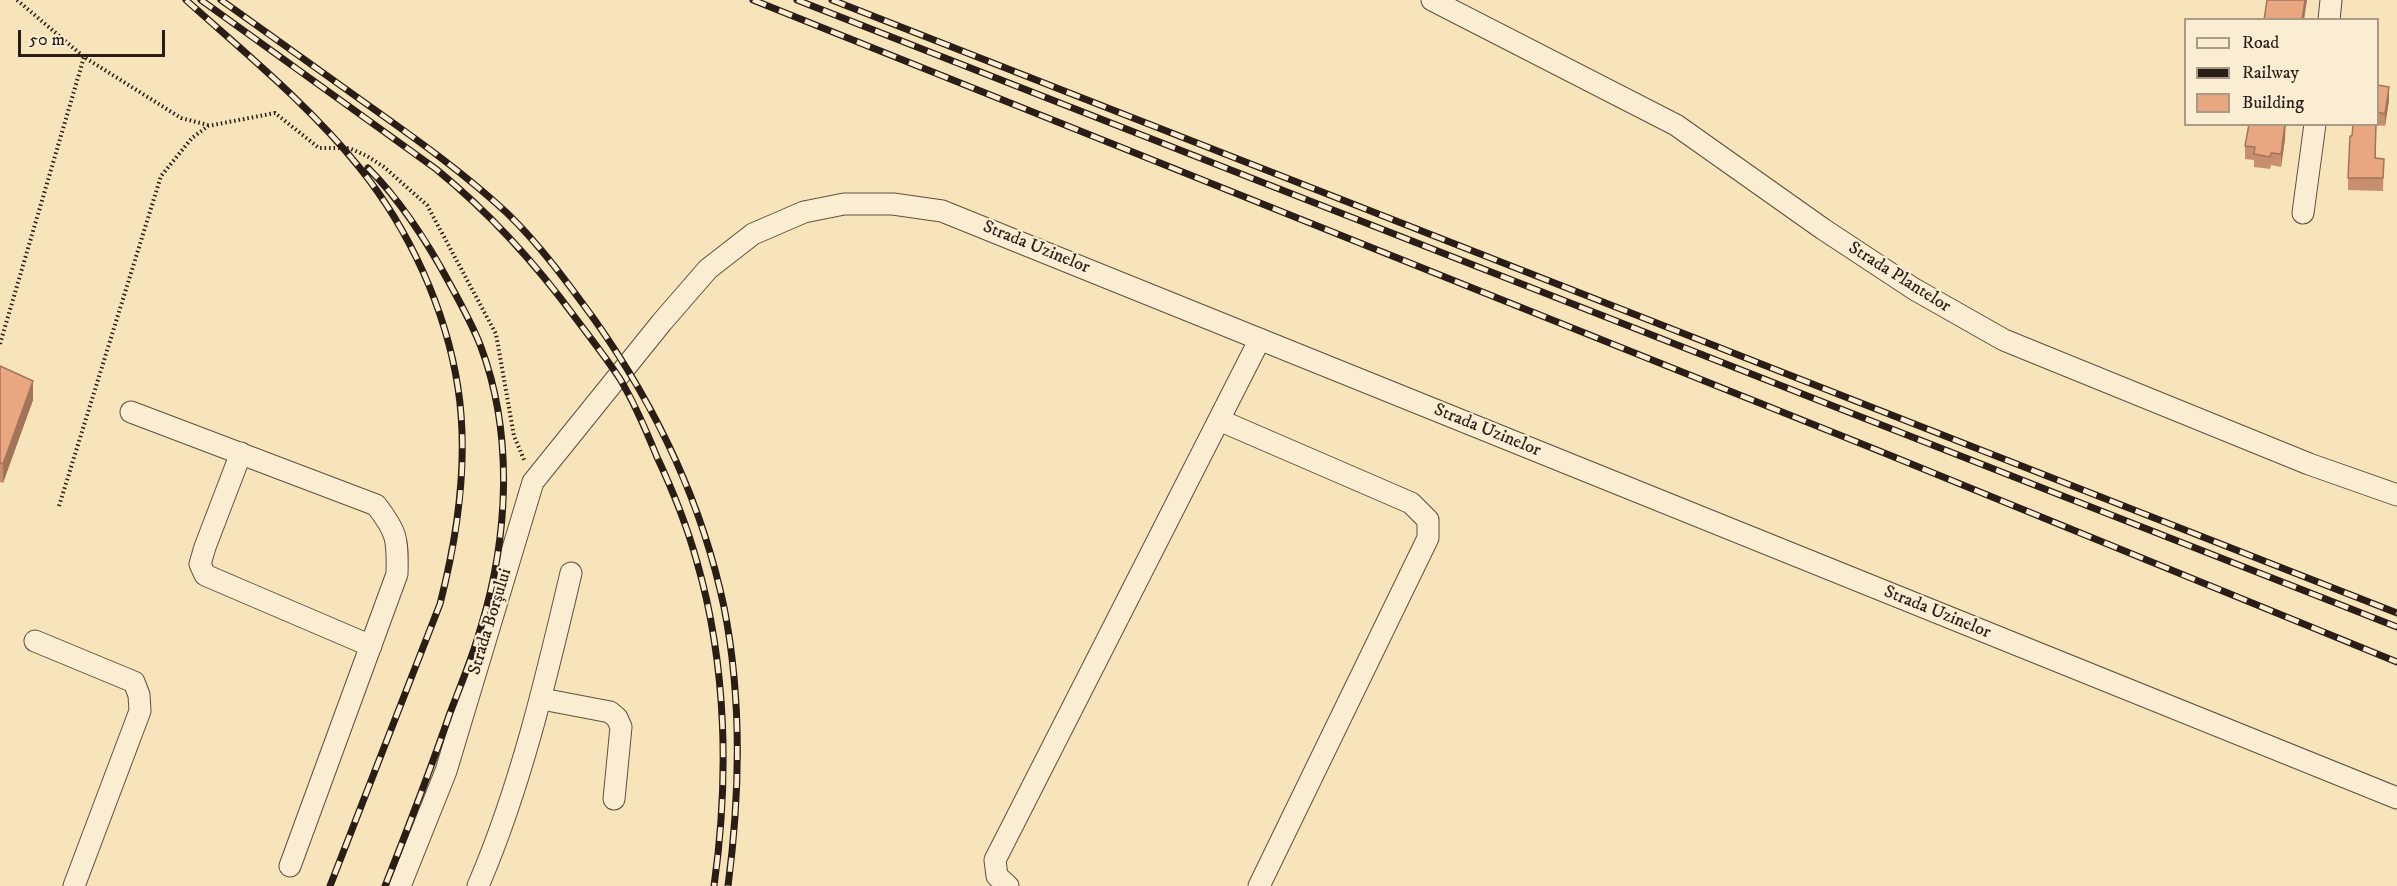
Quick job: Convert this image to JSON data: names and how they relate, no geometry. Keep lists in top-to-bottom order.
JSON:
{
  "streets": {
    "street": ["Strada Uzinelor", "Strada Plantelor", "Strada Borșului"]
  },
  "crossings": [
    ["Strada Uzinelor", "Strada Borșului"]
  ],
  "legend": ["Road", "Railway", "Building"],
  "scale_bar": "50 m"
}
